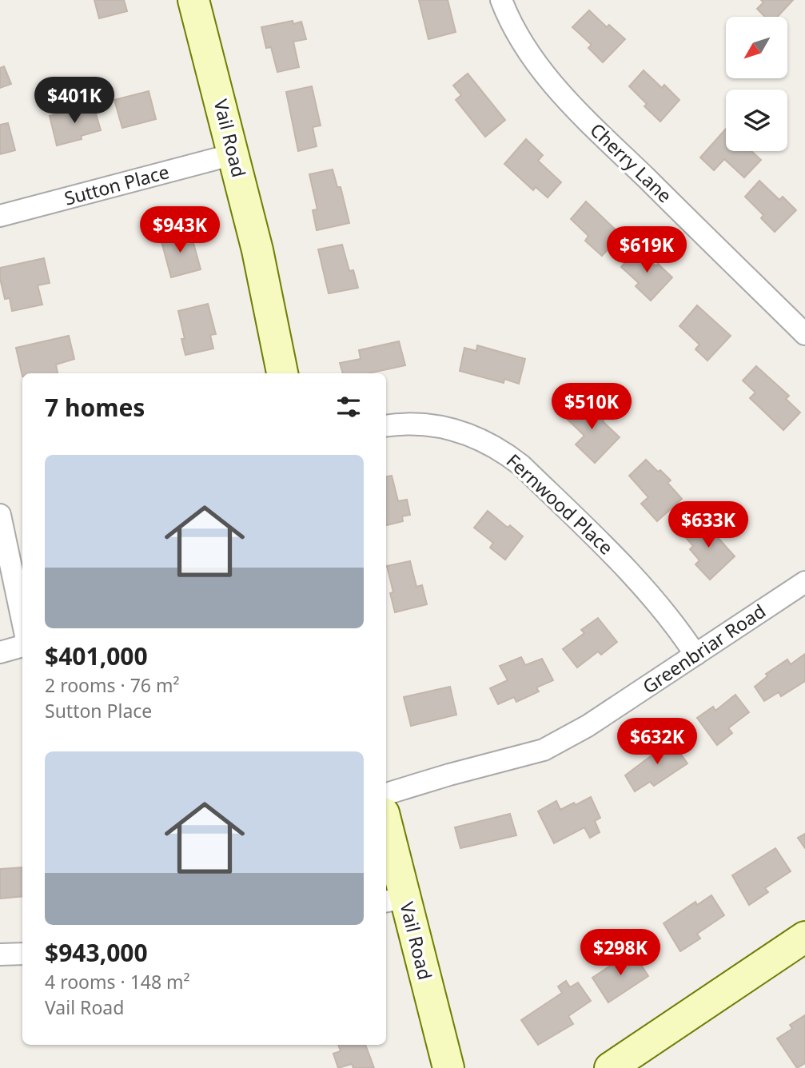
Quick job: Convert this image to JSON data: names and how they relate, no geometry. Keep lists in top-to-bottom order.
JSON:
{
  "streets": {
    "street": [
      "Vail Road",
      "Cherry Lane",
      "Sutton Place",
      "Fernwood Place",
      "Greenbriar Road"
    ]
  },
  "crossings": [
    ["Vail Road", "Sutton Place"],
    ["Fernwood Place", "Greenbriar Road"]
  ],
  "north": "bottom left",
  "page": {
    "price": [
      "$401K",
      "$943K",
      "$619K",
      "$510K",
      "$633K",
      "$632K",
      "$298K"
    ],
    "heading": "7 homes",
    "list": [
      {
        "name": "$401,000",
        "note": "2 rooms · 76 m² · Sutton Place"
      },
      {
        "name": "$943,000",
        "note": "4 rooms · 148 m² · Vail Road"
      }
    ]
  }
}
